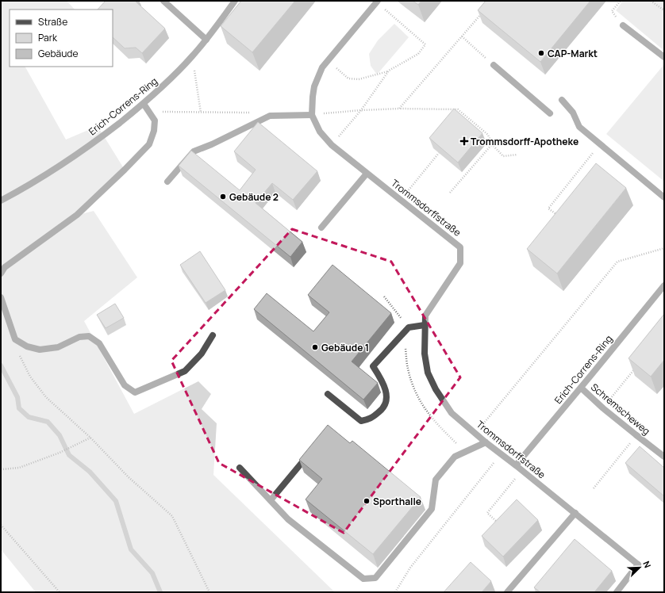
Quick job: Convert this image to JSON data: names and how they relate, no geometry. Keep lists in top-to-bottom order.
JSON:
{
  "streets": {
    "street": ["Erich-Correns-Ring", "Trommsdorffstraße", "Schremscheweg"]
  },
  "crossings": [
    ["Erich-Correns-Ring", "Trommsdorffstraße"],
    ["Erich-Correns-Ring", "Schremscheweg"]
  ],
  "places": {
    "other": [
      "CAP-Markt",
      "Gebäude 2",
      "Gebäude 1",
      "Sporthalle"
    ],
    "health": ["Trommsdorff-Apotheke"]
  },
  "legend": ["Straße", "Park", "Gebäude"],
  "north": "top right"
}
